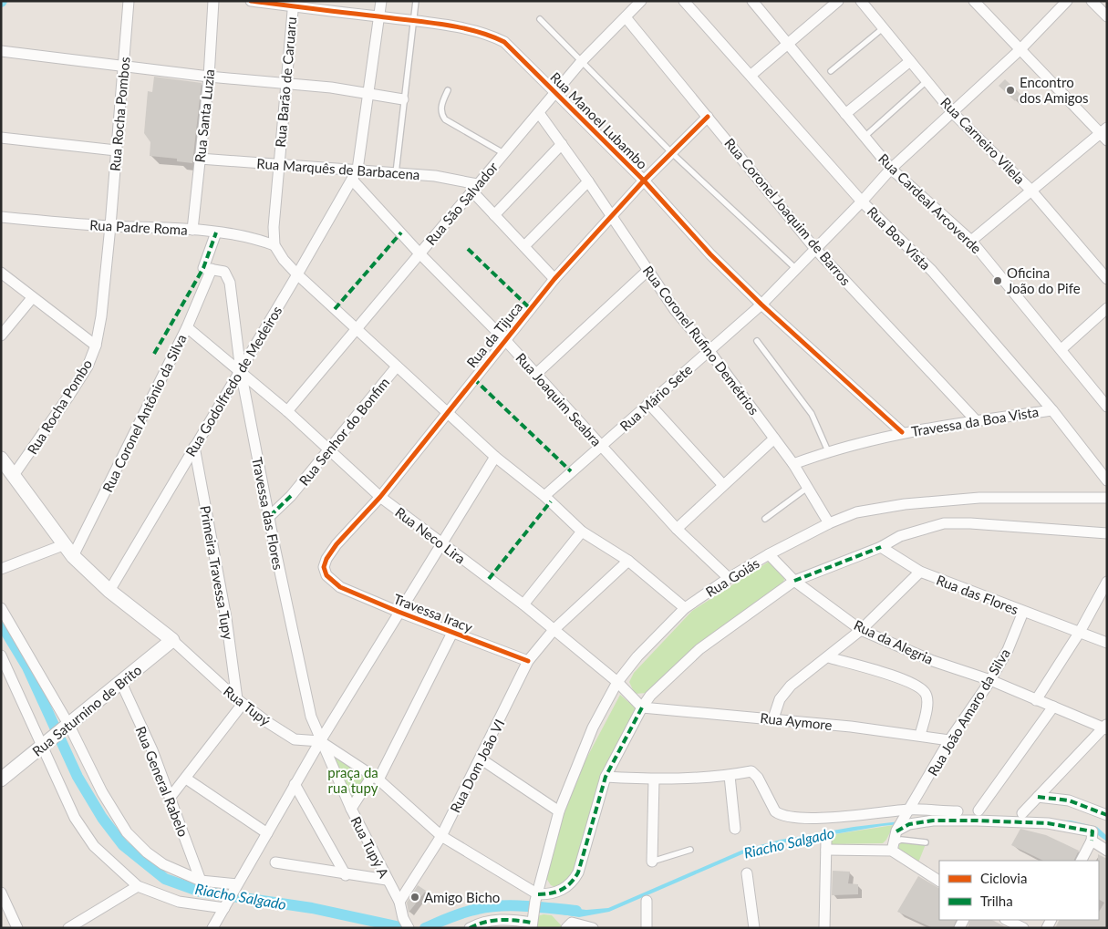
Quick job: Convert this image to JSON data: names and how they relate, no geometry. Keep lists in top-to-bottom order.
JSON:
{
  "streets": {
    "street": [
      "Rua Barão de Caruaru",
      "Rua Rocha Pombos",
      "Rua Santa Luzia",
      "Rua Manoel Lubambo",
      "Rua Carneiro Vilela",
      "Rua Marquês de Barbacena",
      "Rua São Salvador",
      "Rua Cardeal Arcoverde",
      "Rua Coronel Joaquim de Barros",
      "Rua Padre Roma",
      "Rua Boa Vista",
      "Rua da Tijuca",
      "Rua Coronel Rufino Demétrios",
      "Rua Godolfredo de Medeiros",
      "Rua Mário Sete",
      "Rua Joaquim Seabra",
      "Rua Rocha Pombo",
      "Rua Coronel Antônio da Silva",
      "Travessa da Boa Vista",
      "Rua Senhor do Bonfim",
      "Travessa das Flores",
      "Rua Neco Lira",
      "Primeira Travessa Tupy",
      "Rua Goiás",
      "Rua das Flores",
      "Travessa Iracy",
      "Rua da Alegria",
      "Rua Tupý",
      "Rua Saturnino de Brito",
      "Rua João Amaro da Silva",
      "Rua Aymore",
      "Rua Dom João VI",
      "Rua General Rabelo",
      "Rua Tupý A"
    ]
  },
  "crossings": [
    ["Rua Barão de Caruaru", "Rua Manoel Lubambo"],
    ["Rua Barão de Caruaru", "Rua Marquês de Barbacena"],
    ["Rua Barão de Caruaru", "Rua Padre Roma"],
    ["Rua Rocha Pombos", "Rua Padre Roma"],
    ["Rua Rocha Pombos", "Rua Rocha Pombo"],
    ["Rua Santa Luzia", "Rua Marquês de Barbacena"],
    ["Rua Santa Luzia", "Rua Padre Roma"],
    ["Rua Manoel Lubambo", "Rua São Salvador"],
    ["Rua Manoel Lubambo", "Rua da Tijuca"],
    ["Rua Manoel Lubambo", "Rua Godolfredo de Medeiros"],
    ["Rua Manoel Lubambo", "Rua Mário Sete"],
    ["Rua Manoel Lubambo", "Travessa da Boa Vista"],
    ["Rua Carneiro Vilela", "Rua Mário Sete"],
    ["Rua Marquês de Barbacena", "Rua São Salvador"],
    ["Rua Marquês de Barbacena", "Rua Godolfredo de Medeiros"],
    ["Rua São Salvador", "Rua Coronel Joaquim de Barros"],
    ["Rua São Salvador", "Rua Coronel Rufino Demétrios"],
    ["Rua São Salvador", "Rua Joaquim Seabra"],
    ["Rua São Salvador", "Rua Neco Lira"],
    ["Rua Cardeal Arcoverde", "Rua Mário Sete"],
    ["Rua Coronel Joaquim de Barros", "Rua da Tijuca"],
    ["Rua Coronel Joaquim de Barros", "Rua Mário Sete"],
    ["Rua Coronel Joaquim de Barros", "Travessa da Boa Vista"],
    ["Rua Padre Roma", "Rua Rocha Pombo"],
    ["Rua Padre Roma", "Rua Coronel Antônio da Silva"],
    ["Rua Boa Vista", "Rua Mário Sete"],
    ["Rua Boa Vista", "Travessa da Boa Vista"],
    ["Rua da Tijuca", "Rua Coronel Rufino Demétrios"],
    ["Rua da Tijuca", "Rua Joaquim Seabra"],
    ["Rua da Tijuca", "Rua Neco Lira"],
    ["Rua da Tijuca", "Travessa Iracy"],
    ["Rua Coronel Rufino Demétrios", "Rua Mário Sete"],
    ["Rua Coronel Rufino Demétrios", "Travessa da Boa Vista"],
    ["Rua Coronel Rufino Demétrios", "Rua Goiás"],
    ["Rua Godolfredo de Medeiros", "Rua Joaquim Seabra"],
    ["Rua Godolfredo de Medeiros", "Travessa das Flores"],
    ["Rua Godolfredo de Medeiros", "Rua Neco Lira"],
    ["Rua Godolfredo de Medeiros", "Primeira Travessa Tupy"],
    ["Rua Godolfredo de Medeiros", "Rua Tupý"],
    ["Rua Mário Sete", "Rua Joaquim Seabra"],
    ["Rua Joaquim Seabra", "Rua Goiás"],
    ["Rua Rocha Pombo", "Rua Tupý"],
    ["Rua Coronel Antônio da Silva", "Travessa das Flores"],
    ["Rua Coronel Antônio da Silva", "Rua Neco Lira"],
    ["Rua Coronel Antônio da Silva", "Rua Tupý"],
    ["Rua Senhor do Bonfim", "Travessa das Flores"],
    ["Rua Senhor do Bonfim", "Rua Neco Lira"],
    ["Travessa das Flores", "Rua Neco Lira"],
    ["Travessa das Flores", "Rua Tupý"],
    ["Travessa das Flores", "Rua Tupý A"],
    ["Rua Neco Lira", "Rua Goiás"],
    ["Rua Neco Lira", "Rua Aymore"],
    ["Rua Neco Lira", "Rua Dom João VI"],
    ["Primeira Travessa Tupy", "Rua Tupý"],
    ["Rua Goiás", "Rua da Alegria"],
    ["Rua Goiás", "Rua Tupý"],
    ["Rua das Flores", "Rua João Amaro da Silva"],
    ["Travessa Iracy", "Rua Dom João VI"],
    ["Rua da Alegria", "Rua João Amaro da Silva"],
    ["Rua Tupý", "Rua Saturnino de Brito"],
    ["Rua Tupý", "Rua Dom João VI"],
    ["Rua Tupý", "Rua Tupý A"],
    ["Rua Saturnino de Brito", "Rua General Rabelo"],
    ["Rua João Amaro da Silva", "Rua Aymore"],
    ["Rua Dom João VI", "Rua Tupý A"]
  ],
  "water": ["Riacho Salgado"],
  "parks": ["praça da rua tupy"],
  "places": ["Encontro dos Amigos", "Oficina João do Pife", "Amigo Bicho"],
  "legend": ["Ciclovia", "Trilha"]
}
